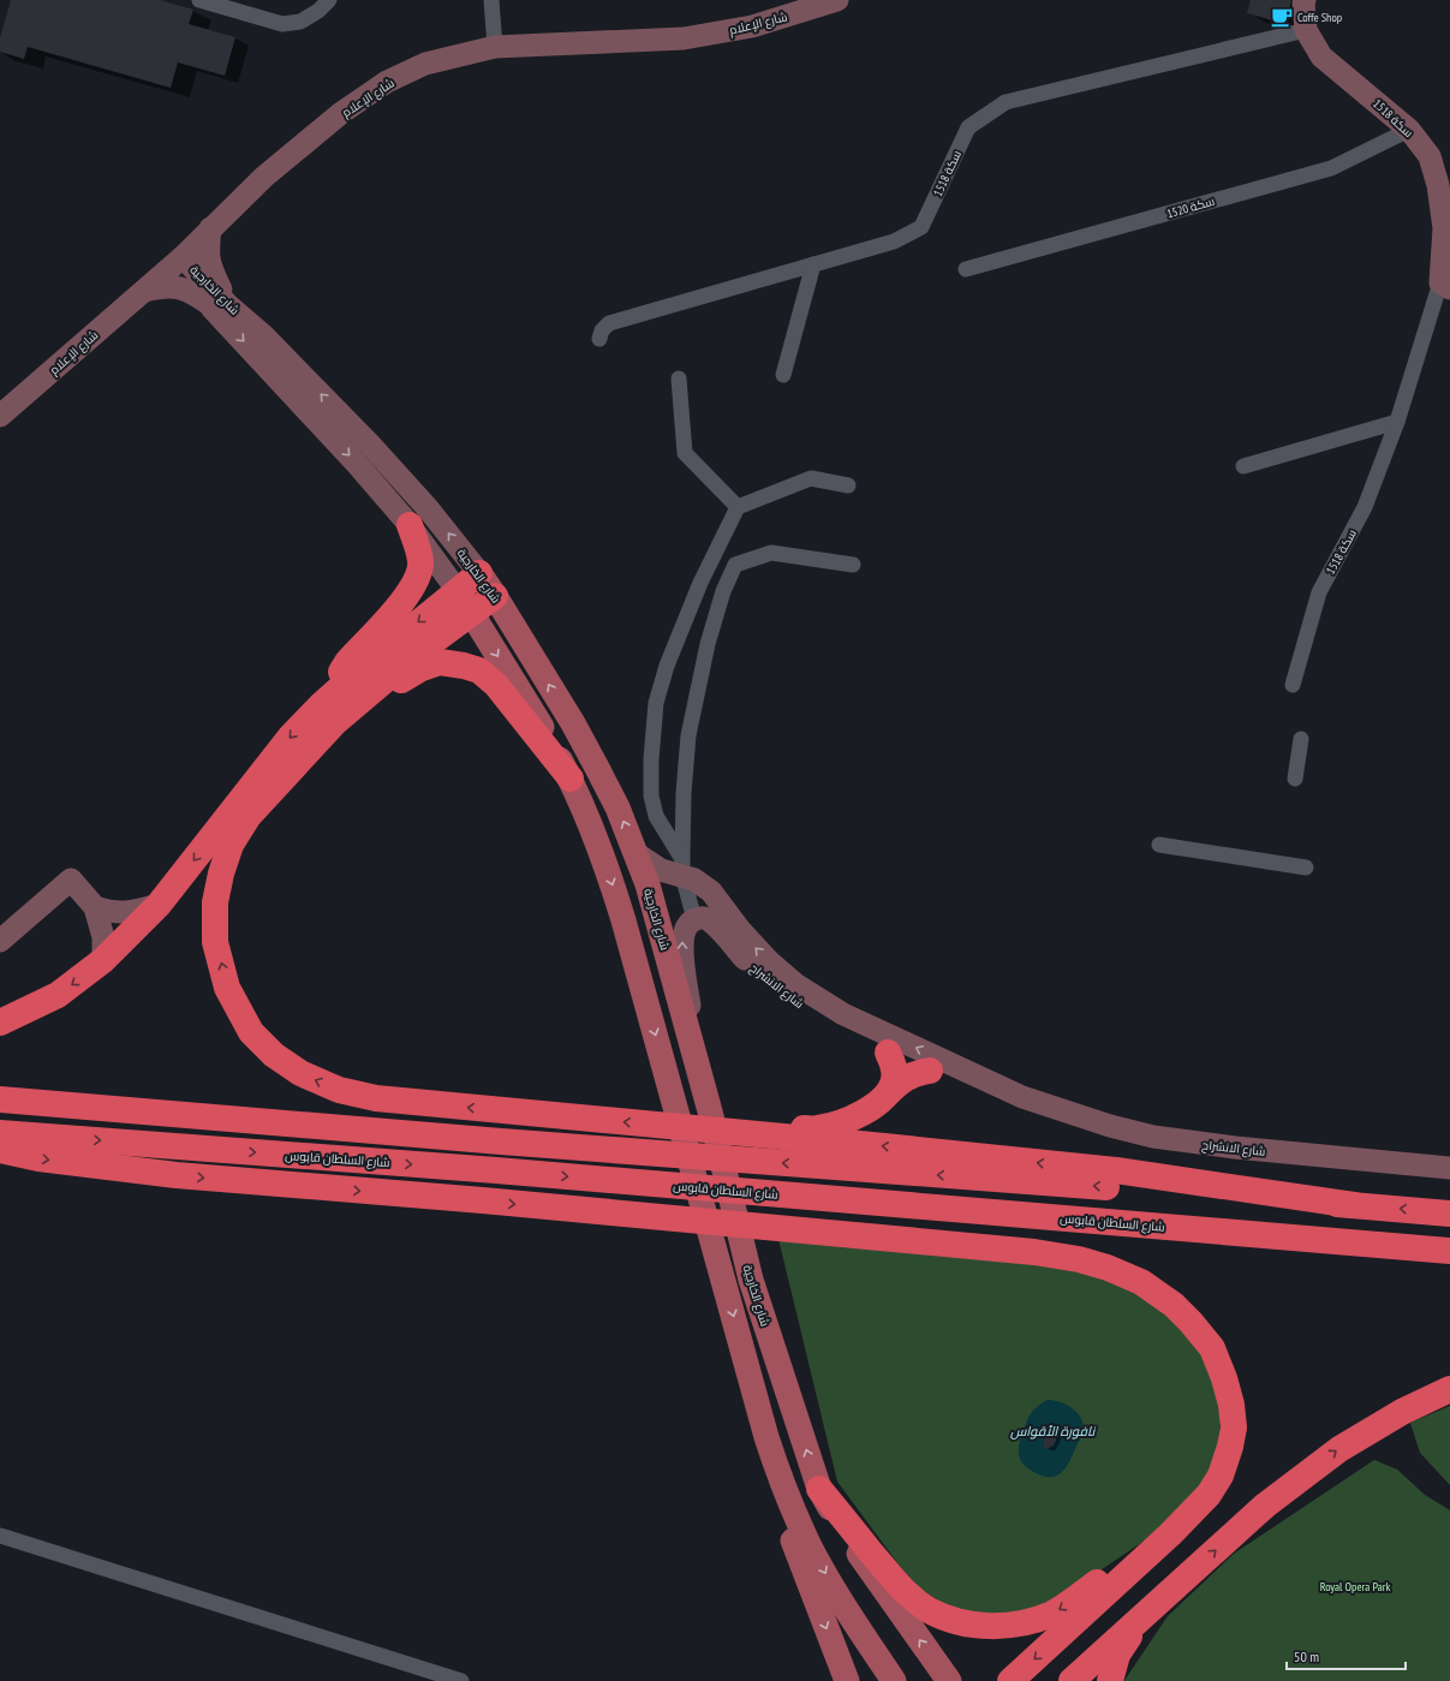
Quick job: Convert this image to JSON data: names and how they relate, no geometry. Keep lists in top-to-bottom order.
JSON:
{
  "streets": {
    "highway": ["شارع السلطان قابوس"],
    "main road": ["شارع الخارجية"],
    "street": [
      "شارع الإعلام",
      "سكة 1518",
      "سكة 1520",
      "شارع الانشراح"
    ]
  },
  "crossings": [
    ["شارع الإعلام", "شارع الخارجية"],
    ["سكة 1518", "سكة 1520"],
    ["شارع الخارجية", "شارع الانشراح"]
  ],
  "water": ["نافورة الأقواس"],
  "parks": ["Royal Opera Park"],
  "places": {
    "cafe": ["Coffe Shop"]
  },
  "scale_bar": "50 m"
}
